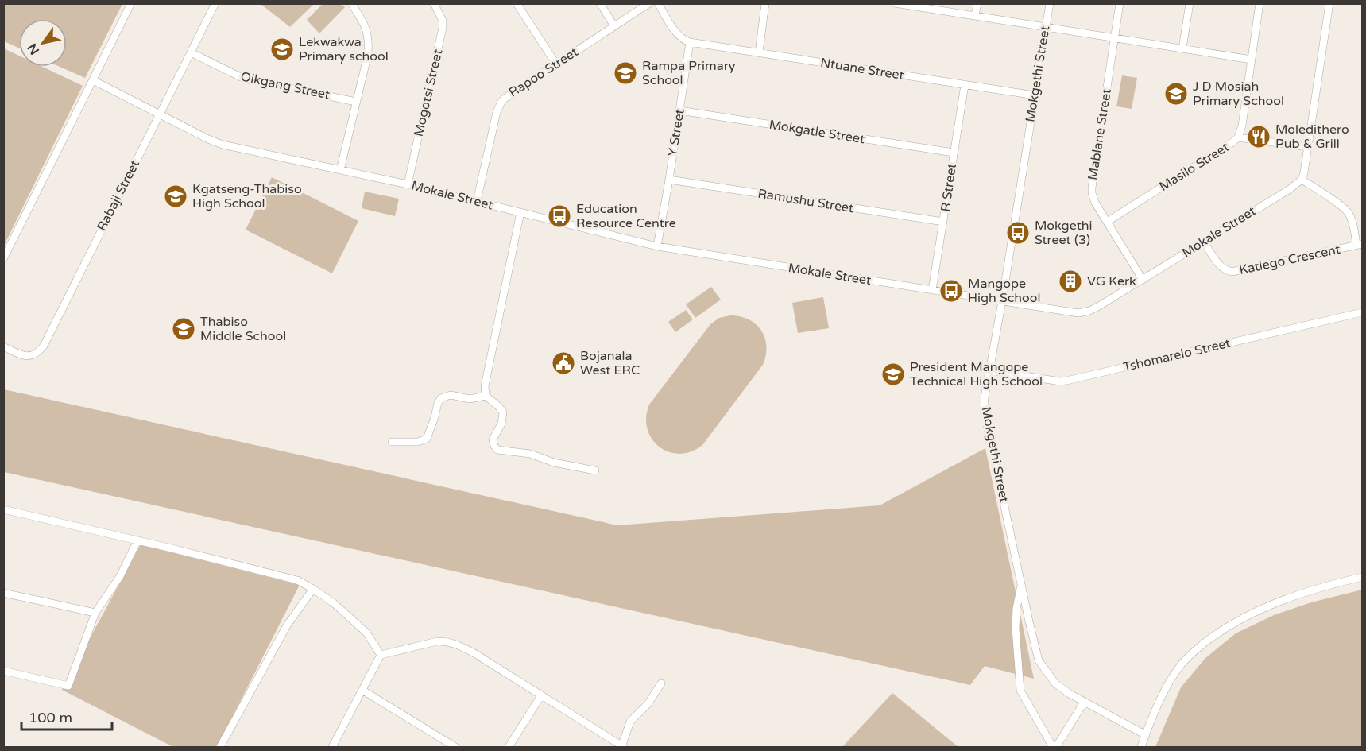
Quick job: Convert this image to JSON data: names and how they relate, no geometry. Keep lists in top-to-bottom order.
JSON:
{
  "streets": {
    "street": [
      "Ntuane Street",
      "Rapoo Street",
      "Mokgethi Street",
      "Oikgang Street",
      "Mogotsi Street",
      "Mokgatle Street",
      "Y Street",
      "Mablane Street",
      "Masilo Street",
      "R Street",
      "Rabaji Street",
      "Mokale Street",
      "Ramushu Street",
      "Katlego Crescent",
      "Tshomarelo Street"
    ]
  },
  "crossings": [
    ["Ntuane Street", "Mokgethi Street"],
    ["Ntuane Street", "Y Street"],
    ["Ntuane Street", "R Street"],
    ["Rapoo Street", "Mokale Street"],
    ["Mokgethi Street", "Mokale Street"],
    ["Mokgethi Street", "Tshomarelo Street"],
    ["Oikgang Street", "Rabaji Street"],
    ["Mogotsi Street", "Mokale Street"],
    ["Mokgatle Street", "Y Street"],
    ["Mokgatle Street", "R Street"],
    ["Y Street", "Mokale Street"],
    ["Y Street", "Ramushu Street"],
    ["Mablane Street", "Masilo Street"],
    ["Mablane Street", "Mokale Street"],
    ["R Street", "Mokale Street"],
    ["R Street", "Ramushu Street"],
    ["Rabaji Street", "Mokale Street"],
    ["Mokale Street", "Katlego Crescent"]
  ],
  "places": {
    "school or university": [
      "Lekwakwa Primary school",
      "Rampa Primary School",
      "J D Mosiah Primary School",
      "Kgatseng-Thabiso High School",
      "Thabiso Middle School",
      "President Mangope Technical High School"
    ],
    "restaurant": ["Moledithero Pub & Grill"],
    "bus stop": ["Education Resource Centre", "Mokgethi Street (3)", "Mangope High School"],
    "building": ["VG Kerk"],
    "public building": ["Bojanala West ERC"]
  },
  "scale_bar": "100 m",
  "north": "bottom left"
}
